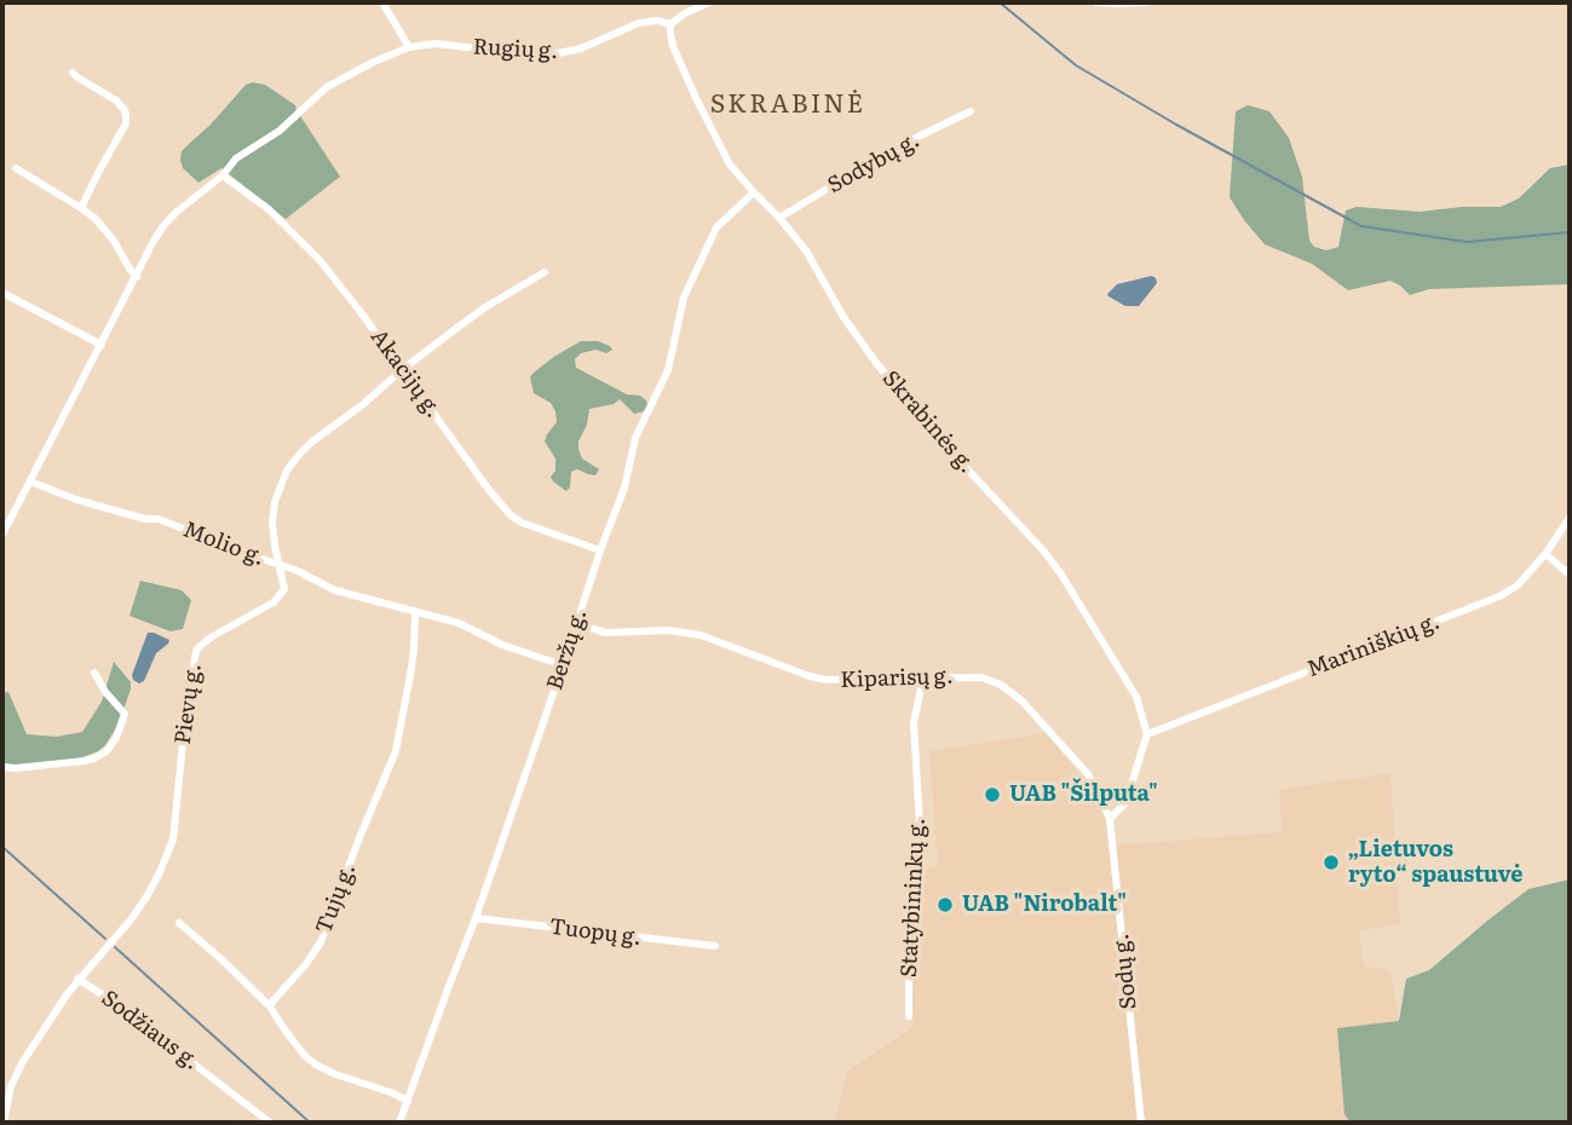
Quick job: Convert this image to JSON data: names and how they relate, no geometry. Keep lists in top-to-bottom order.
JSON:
{
  "streets": {
    "street": [
      "Rugių g.",
      "Sodybų g.",
      "Akacijų g.",
      "Skrabinės g.",
      "Molio g.",
      "Mariniškių g.",
      "Beržų g.",
      "Kiparisų g.",
      "Pievų g.",
      "Statybininkų g.",
      "Tujų g.",
      "Tuopų g.",
      "Sodų g.",
      "Sodžiaus g."
    ]
  },
  "crossings": [
    ["Rugių g.", "Skrabinės g."],
    ["Sodybų g.", "Skrabinės g."],
    ["Akacijų g.", "Beržų g."],
    ["Akacijų g.", "Pievų g."],
    ["Skrabinės g.", "Mariniškių g."],
    ["Skrabinės g.", "Beržų g."],
    ["Molio g.", "Beržų g."],
    ["Molio g.", "Pievų g."],
    ["Molio g.", "Tujų g."],
    ["Beržų g.", "Kiparisų g."],
    ["Beržų g.", "Tuopų g."],
    ["Kiparisų g.", "Statybininkų g."],
    ["Kiparisų g.", "Sodų g."],
    ["Pievų g.", "Sodžiaus g."]
  ],
  "districts": ["SKRABINĖ"],
  "places": ["UAB \"Šilputa\"", "„Lietuvos ryto“ spaustuvė", "UAB \"Nirobalt\""]
}
